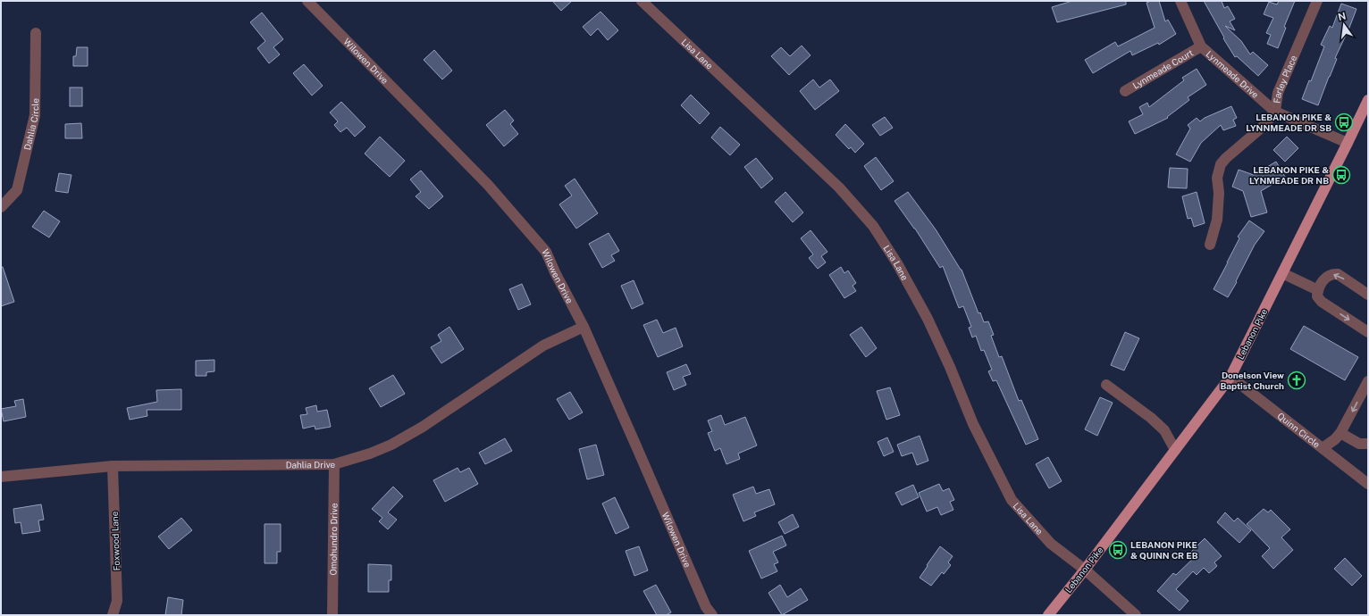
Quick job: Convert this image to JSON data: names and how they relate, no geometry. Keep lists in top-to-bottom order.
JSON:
{
  "streets": {
    "main road": ["Lebanon Pike"],
    "street": [
      "Lisa Lane",
      "Wilowen Drive",
      "Lynmeade Court",
      "Lynmeade Drive",
      "Farley Place",
      "Dahlia Circle",
      "Quinn Circle",
      "Dahlia Drive",
      "Omohundro Drive",
      "Foxwood Lane"
    ]
  },
  "crossings": [
    ["Lisa Lane", "Lebanon Pike"],
    ["Wilowen Drive", "Dahlia Drive"],
    ["Lynmeade Court", "Lynmeade Drive"],
    ["Lynmeade Drive", "Farley Place"],
    ["Lynmeade Drive", "Lebanon Pike"],
    ["Lebanon Pike", "Quinn Circle"],
    ["Dahlia Drive", "Omohundro Drive"],
    ["Dahlia Drive", "Foxwood Lane"]
  ],
  "places": {
    "bus stop": ["LEBANON PIKE & LYNNMEADE DR SB", "LEBANON PIKE & LYNMEADE DR NB", "LEBANON PIKE & QUINN CR EB"],
    "church": ["Donelson View Baptist Church"]
  },
  "north": "top"
}
